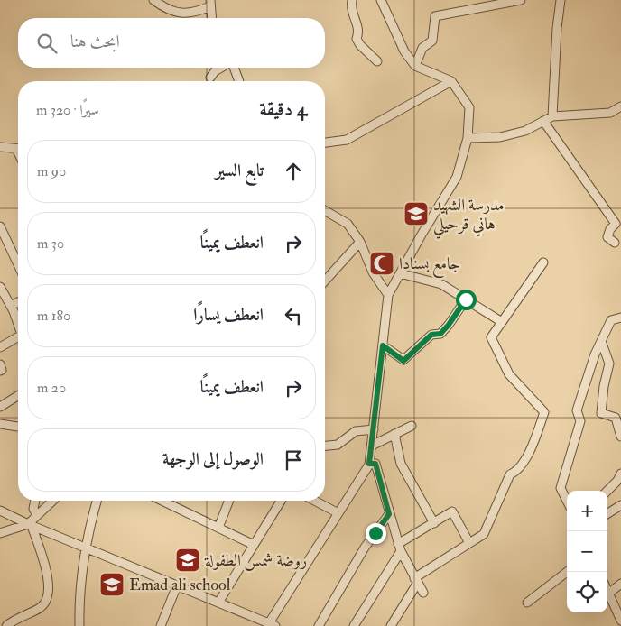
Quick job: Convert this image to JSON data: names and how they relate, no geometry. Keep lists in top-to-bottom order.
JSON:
{
  "places": {
    "school or university": ["مدرسة الشهيد هاني قرحيلي", "روضة شمس الطفولة", "Emad ali school"],
    "mosque": ["جامع بسنادا"]
  },
  "page": {
    "search": "ابحث هنا",
    "heading": ["4 دقيقة", "سيرًا · 320 m"],
    "list": [
      ["تابع السير", "90 m"],
      ["انعطف يمينًا", "30 m"],
      ["انعطف يسارًا", "180 m"],
      ["انعطف يمينًا", "20 m"],
      "الوصول إلى الوجهة"
    ],
    "map_buttons": ["+", "−"]
  }
}
